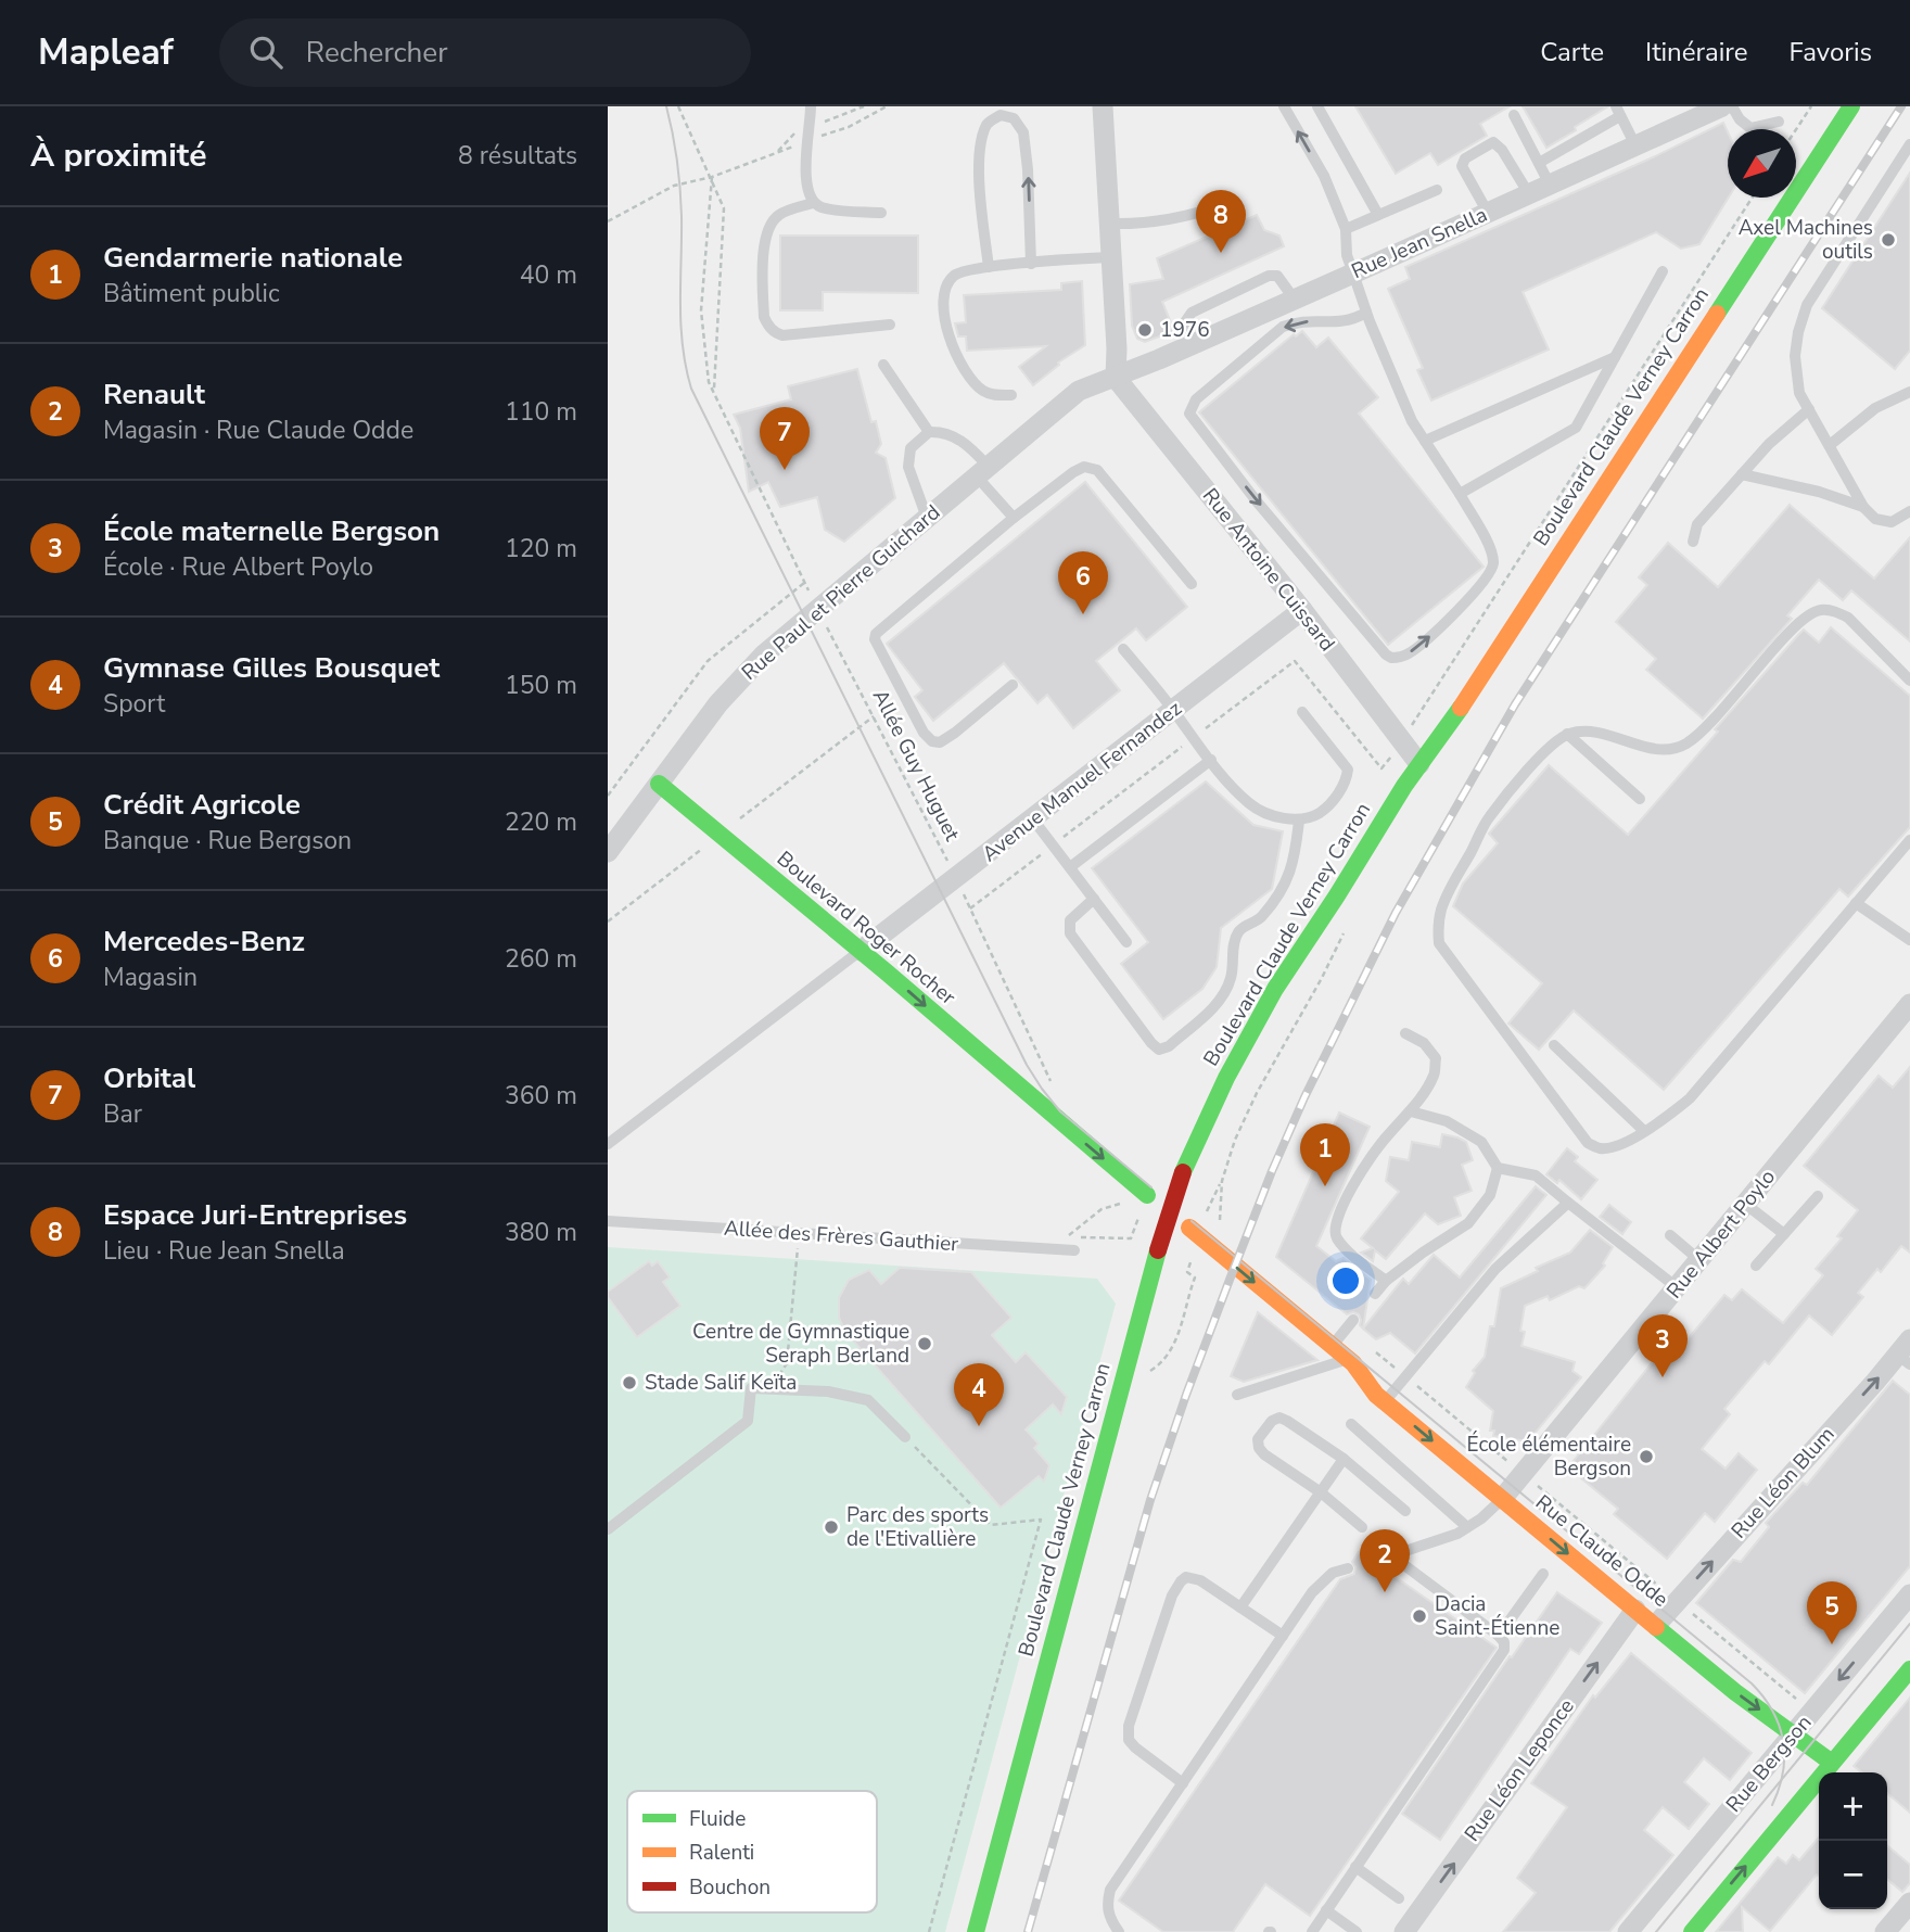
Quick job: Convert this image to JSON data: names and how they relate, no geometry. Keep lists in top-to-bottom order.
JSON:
{
  "streets": {
    "main road": ["Boulevard Claude Verney Carron", "Boulevard Roger Rocher", "Rue Claude Odde"],
    "street": [
      "Rue Jean Snella",
      "Rue Antoine Cuissard",
      "Rue Paul et Pierre Guichard",
      "Avenue Manuel Fernandez",
      "Rue Albert Poylo",
      "Rue Léon Blum",
      "Rue Bergson",
      "Rue Léon Leponce"
    ],
    "lane": ["Allée des Frères Gauthier"],
    "path": ["Allée Guy Huguet"]
  },
  "crossings": [
    ["Rue Jean Snella", "Rue Antoine Cuissard"],
    ["Rue Jean Snella", "Rue Paul et Pierre Guichard"],
    ["Boulevard Claude Verney Carron", "Rue Antoine Cuissard"],
    ["Rue Antoine Cuissard", "Rue Paul et Pierre Guichard"],
    ["Rue Antoine Cuissard", "Avenue Manuel Fernandez"],
    ["Rue Paul et Pierre Guichard", "Allée Guy Huguet"],
    ["Rue Paul et Pierre Guichard", "Boulevard Roger Rocher"],
    ["Allée Guy Huguet", "Avenue Manuel Fernandez"],
    ["Avenue Manuel Fernandez", "Boulevard Roger Rocher"],
    ["Rue Albert Poylo", "Rue Claude Odde"],
    ["Rue Léon Blum", "Rue Claude Odde"],
    ["Rue Claude Odde", "Rue Bergson"],
    ["Rue Claude Odde", "Rue Léon Leponce"]
  ],
  "one_way": [
    "Boulevard Roger Rocher",
    "Rue Léon Blum",
    "Rue Claude Odde",
    "Rue Bergson",
    "Rue Léon Leponce"
  ],
  "places": [
    "Axel Machines outils",
    "1976",
    "Centre de Gymnastique Seraph Berland",
    "Stade Salif Keïta",
    "École élémentaire Bergson",
    "Parc des sports de l'Etivallière",
    "Dacia Saint-Étienne"
  ],
  "legend": ["Fluide", "Ralenti", "Bouchon"],
  "north": "bottom left",
  "page": {
    "header": "Mapleaf",
    "search": "Rechercher",
    "nav": ["Carte", "Itinéraire", "Favoris"],
    "heading": ["À proximité", "8 résultats"],
    "pins": [
      "8",
      "7",
      "6",
      "1",
      "3",
      "4",
      "2",
      "5"
    ],
    "list": [
      {
        "mark": "1",
        "name": "Gendarmerie nationale",
        "note": "Bâtiment public",
        "value": "40 m"
      },
      {
        "mark": "2",
        "name": "Renault",
        "note": "Magasin · Rue Claude Odde",
        "value": "110 m"
      },
      {
        "mark": "3",
        "name": "École maternelle Bergson",
        "note": "École · Rue Albert Poylo",
        "value": "120 m"
      },
      {
        "mark": "4",
        "name": "Gymnase Gilles Bousquet",
        "note": "Sport",
        "value": "150 m"
      },
      {
        "mark": "5",
        "name": "Crédit Agricole",
        "note": "Banque · Rue Bergson",
        "value": "220 m"
      },
      {
        "mark": "6",
        "name": "Mercedes-Benz",
        "note": "Magasin",
        "value": "260 m"
      },
      {
        "mark": "7",
        "name": "Orbital",
        "note": "Bar",
        "value": "360 m"
      },
      {
        "mark": "8",
        "name": "Espace Juri-Entreprises",
        "note": "Lieu · Rue Jean Snella",
        "value": "380 m"
      }
    ],
    "map_buttons": ["+", "−"]
  }
}
